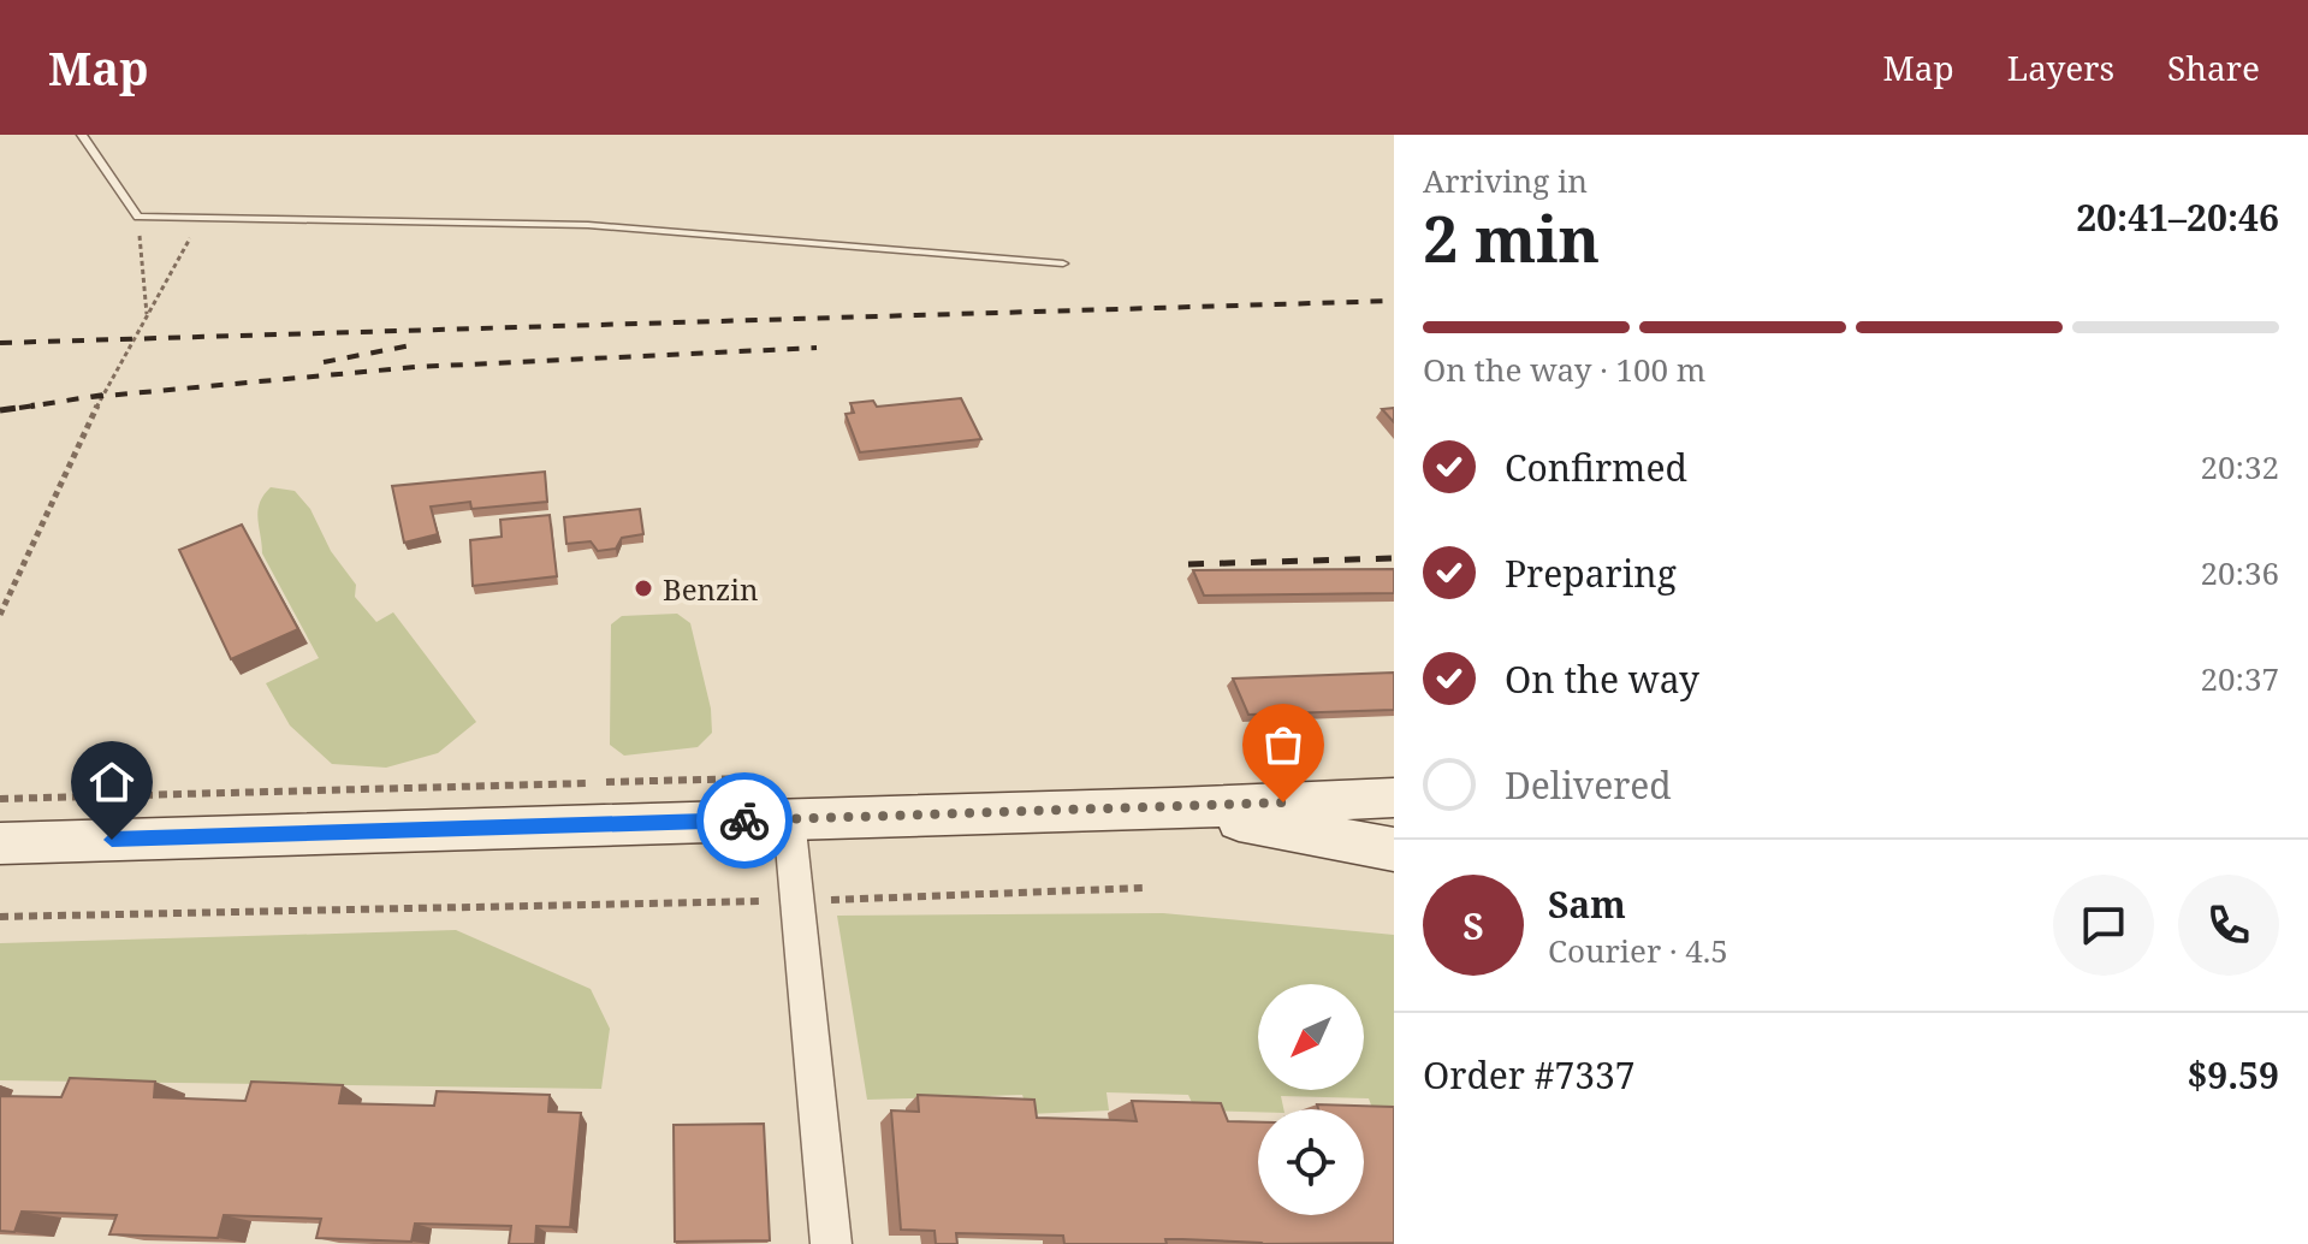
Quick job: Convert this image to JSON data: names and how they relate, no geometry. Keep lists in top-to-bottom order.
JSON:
{
  "places": ["Benzin"],
  "north": "bottom left",
  "page": {
    "header": "Map",
    "nav": ["Map", "Layers", "Share"],
    "heading": ["2 min", "Arriving in", "20:41–20:46"],
    "panel": [
      "Sam",
      "Courier · 4.5",
      "Order #7337",
      "$9.59"
    ],
    "bar": "On the way · 100 m",
    "list": [
      ["Confirmed", "20:32"],
      ["Preparing", "20:36"],
      ["On the way", "20:37"],
      "Delivered"
    ],
    "round": "S"
  }
}
